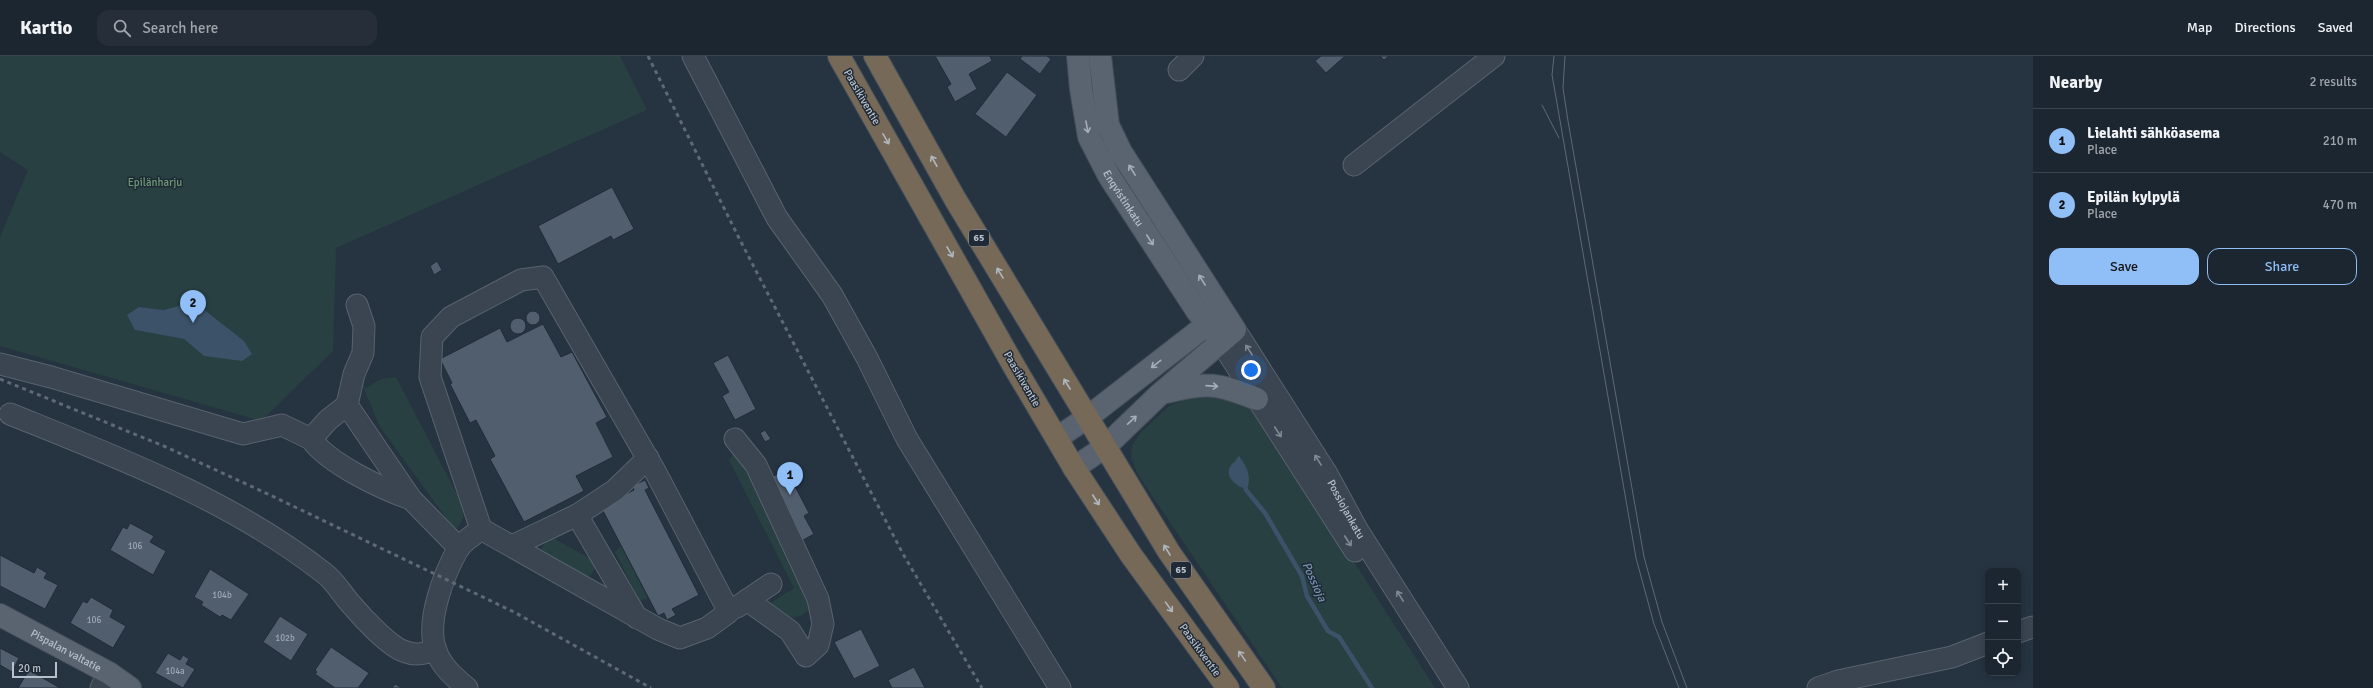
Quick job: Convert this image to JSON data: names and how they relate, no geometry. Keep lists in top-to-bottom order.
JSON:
{
  "streets": {
    "highway": ["Paasikiventie", "65"],
    "main road": ["Enqvistinkatu", "Pispalan valtatie"],
    "street": ["Possiojankatu"]
  },
  "crossings": [
    ["Enqvistinkatu", "Possiojankatu"]
  ],
  "water": ["Possioja"],
  "parks": ["Epilänharju"],
  "house_numbers": [
    "106",
    "104b",
    "106",
    "102b",
    "104a"
  ],
  "scale_bar": "20 m",
  "page": {
    "header": "Kartio",
    "search": "Search here",
    "nav": ["Map", "Directions", "Saved"],
    "heading": ["Nearby", "2 results"],
    "list": [
      {
        "mark": "1",
        "name": "Lielahti sähköasema",
        "note": "Place",
        "value": "210 m"
      },
      {
        "mark": "2",
        "name": "Epilän kylpylä",
        "note": "Place",
        "value": "470 m"
      }
    ],
    "buttons": ["Save", "Share"],
    "pins": ["2", "1"],
    "map_buttons": ["+", "−"],
    "scale": "20 m"
  }
}
